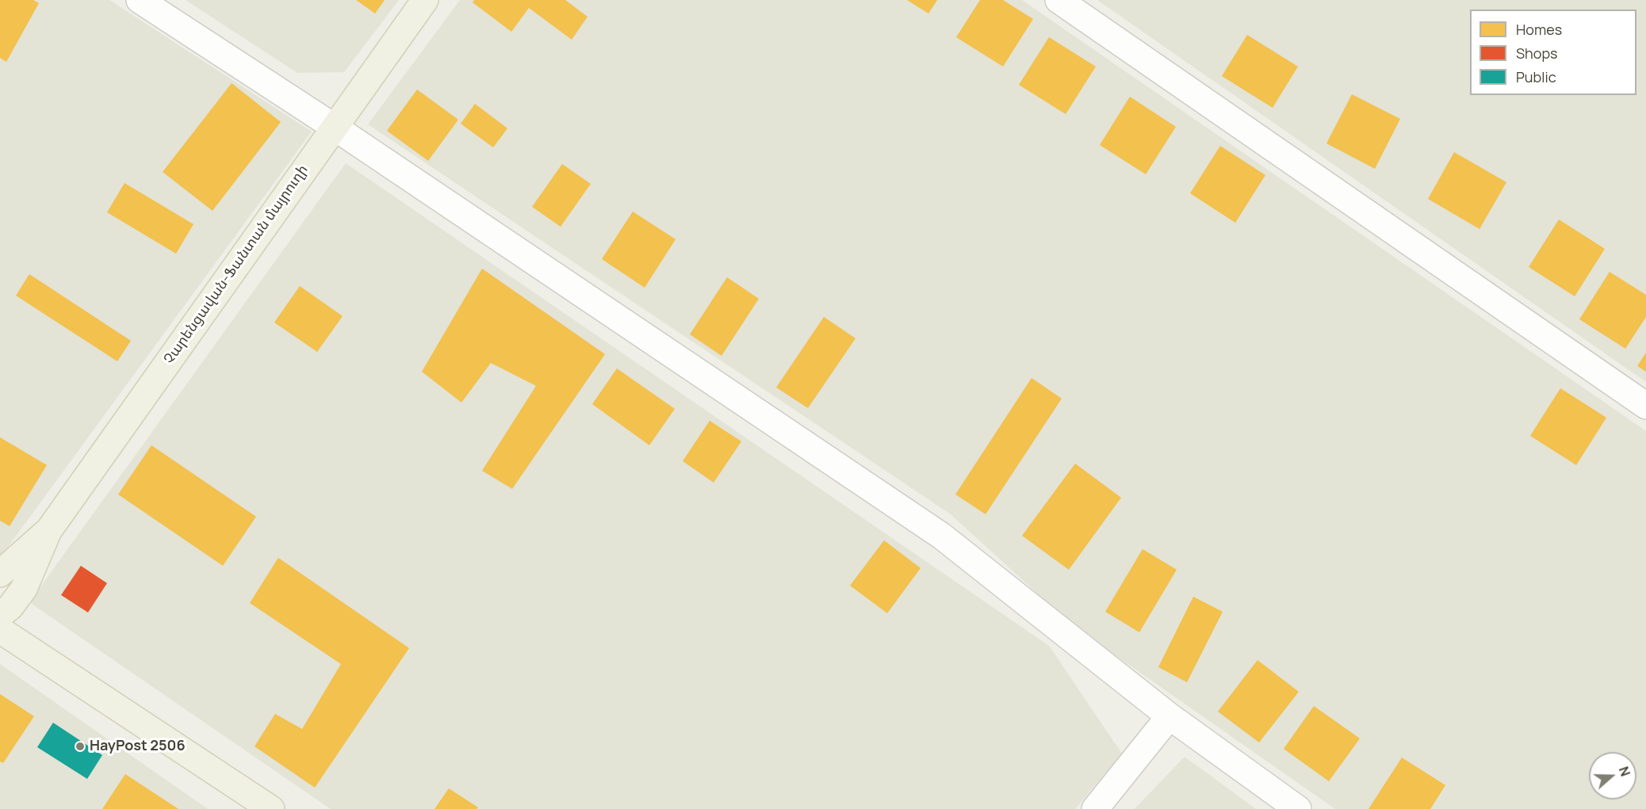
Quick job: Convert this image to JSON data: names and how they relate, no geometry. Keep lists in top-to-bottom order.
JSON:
{
  "streets": {
    "main road": ["Չարենցավան-Ֆանտան մայրուղի"]
  },
  "places": ["HayPost 2506"],
  "legend": ["Homes", "Shops", "Public"],
  "north": "right"
}
